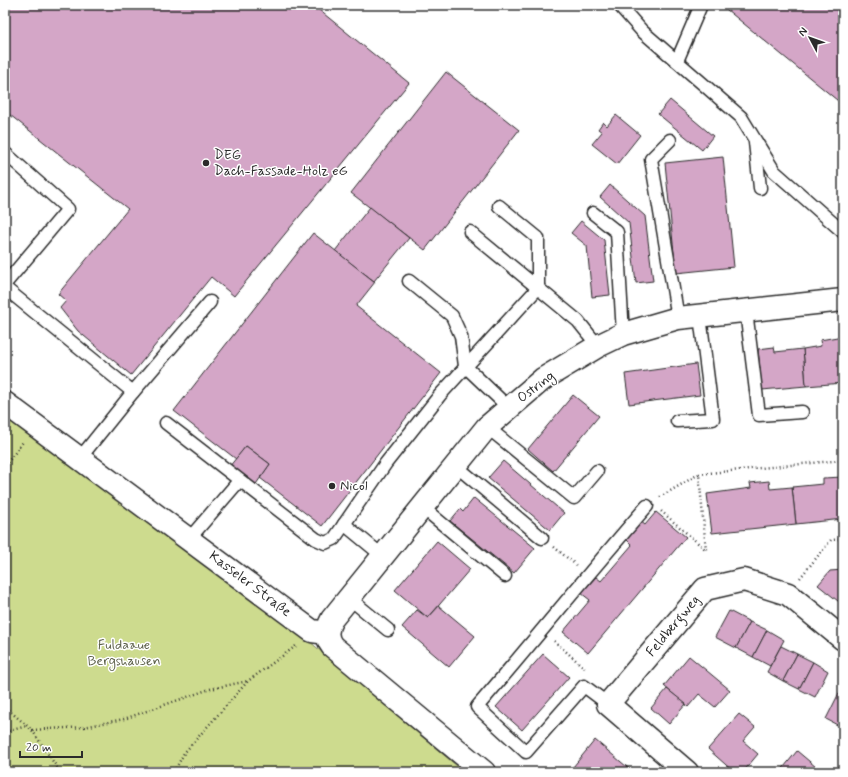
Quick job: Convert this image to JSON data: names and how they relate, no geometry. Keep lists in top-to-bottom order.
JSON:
{
  "streets": {
    "street": ["Ostring", "Kasseler Straße", "Feldbergweg"]
  },
  "crossings": [
    ["Ostring", "Kasseler Straße"]
  ],
  "parks": ["Fuldaaue Bergshausen"],
  "places": ["DEG Dach-Fassade-Holz eG", "Nicol"],
  "scale_bar": "20 m",
  "north": "top left"
}
